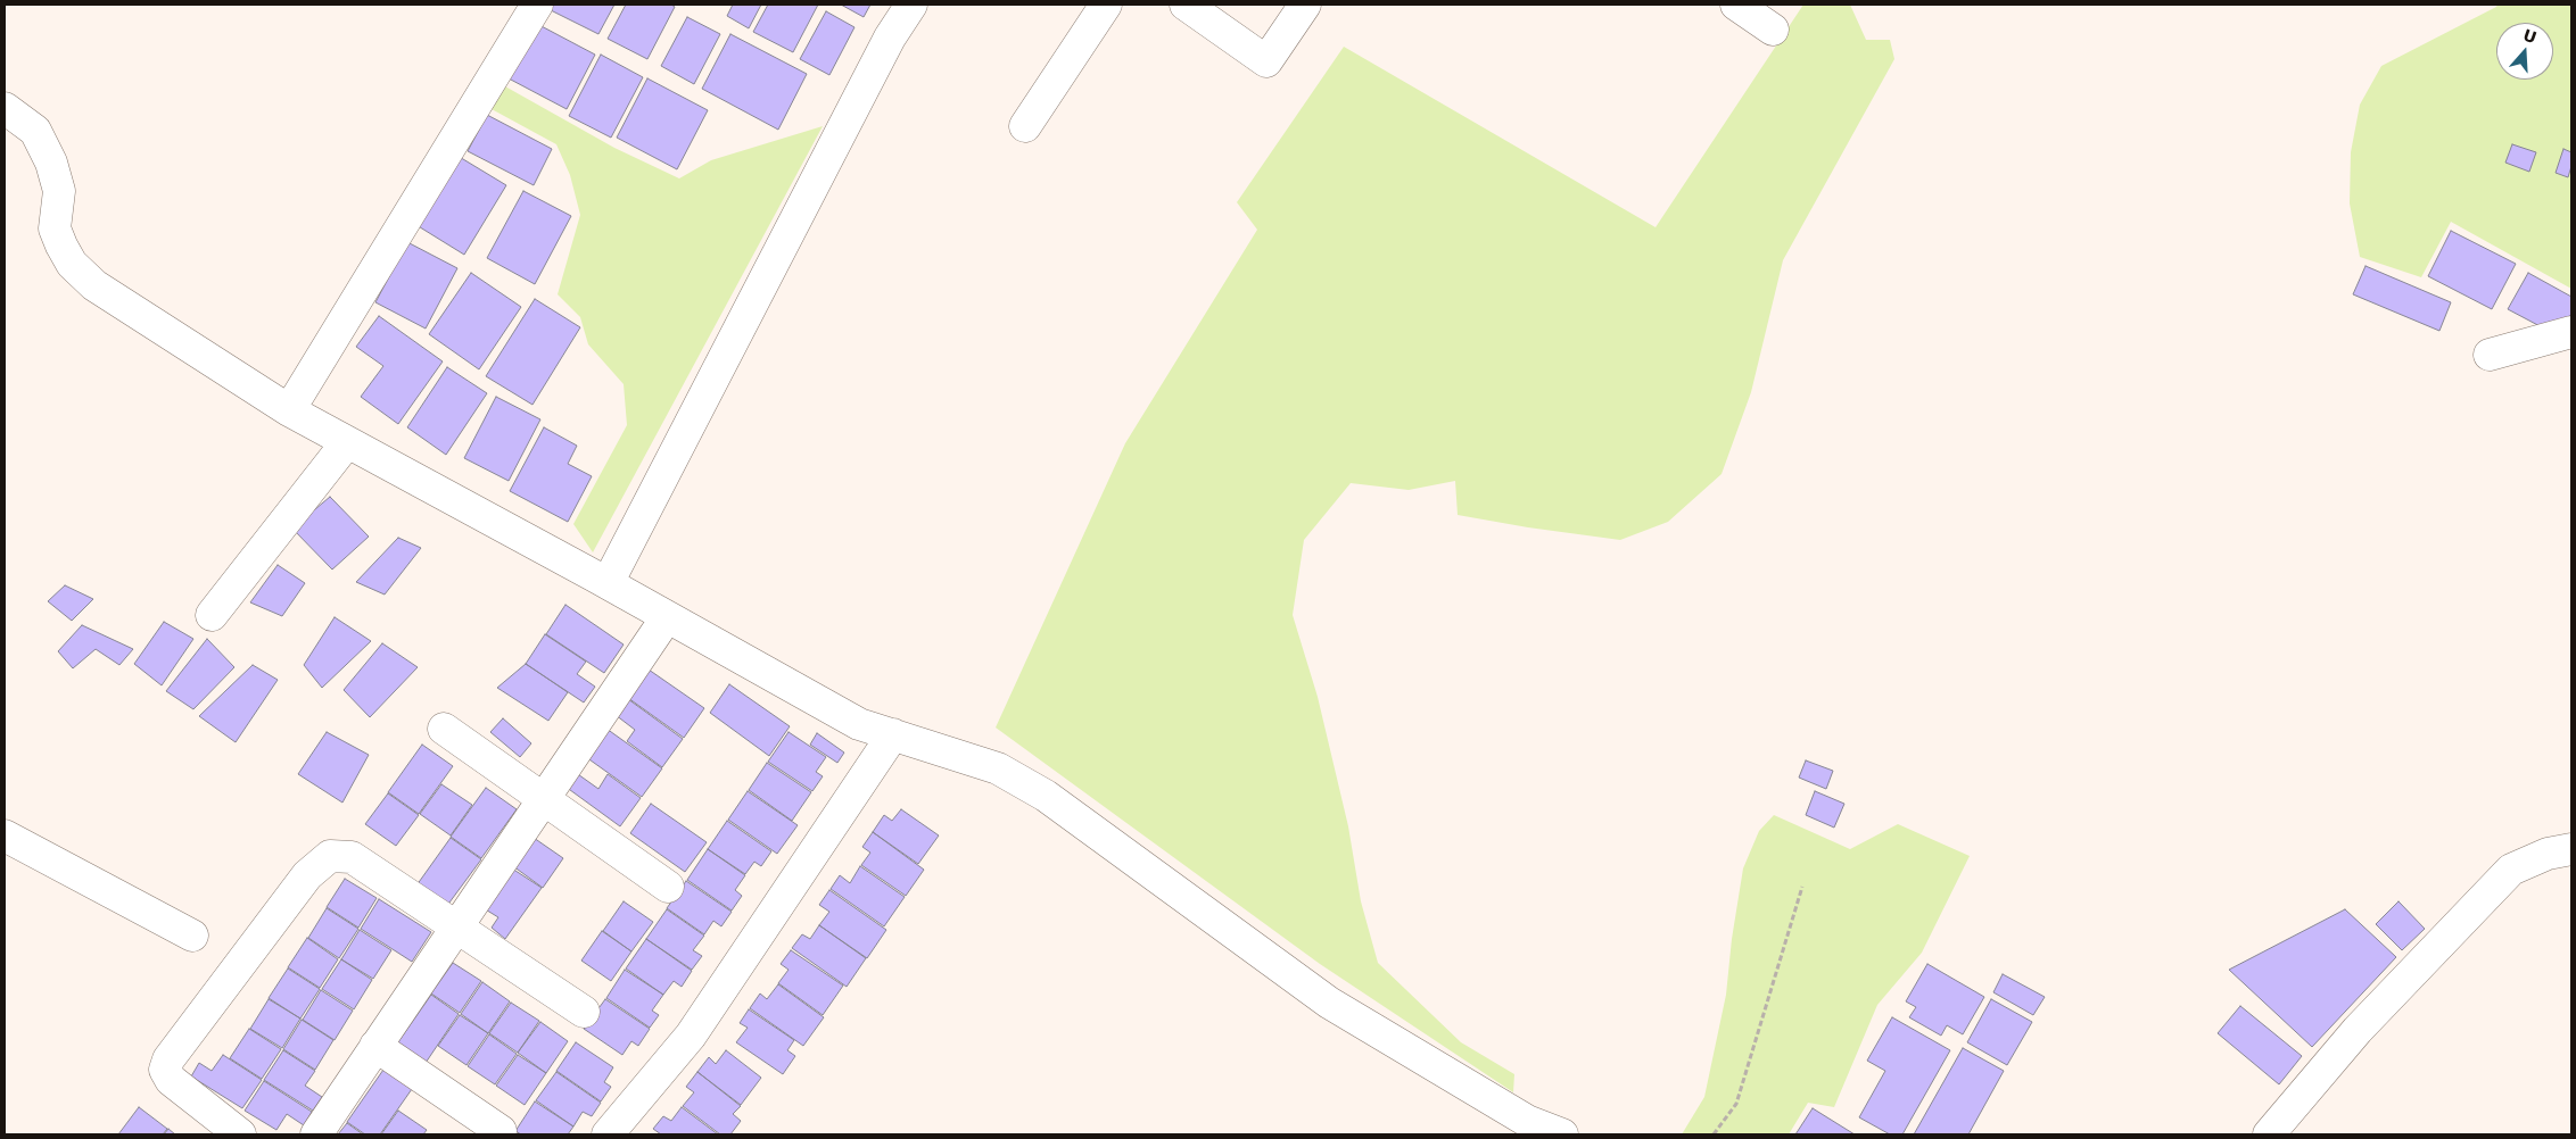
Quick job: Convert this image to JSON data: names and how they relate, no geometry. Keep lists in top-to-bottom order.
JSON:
{
  "north": "top"
}
